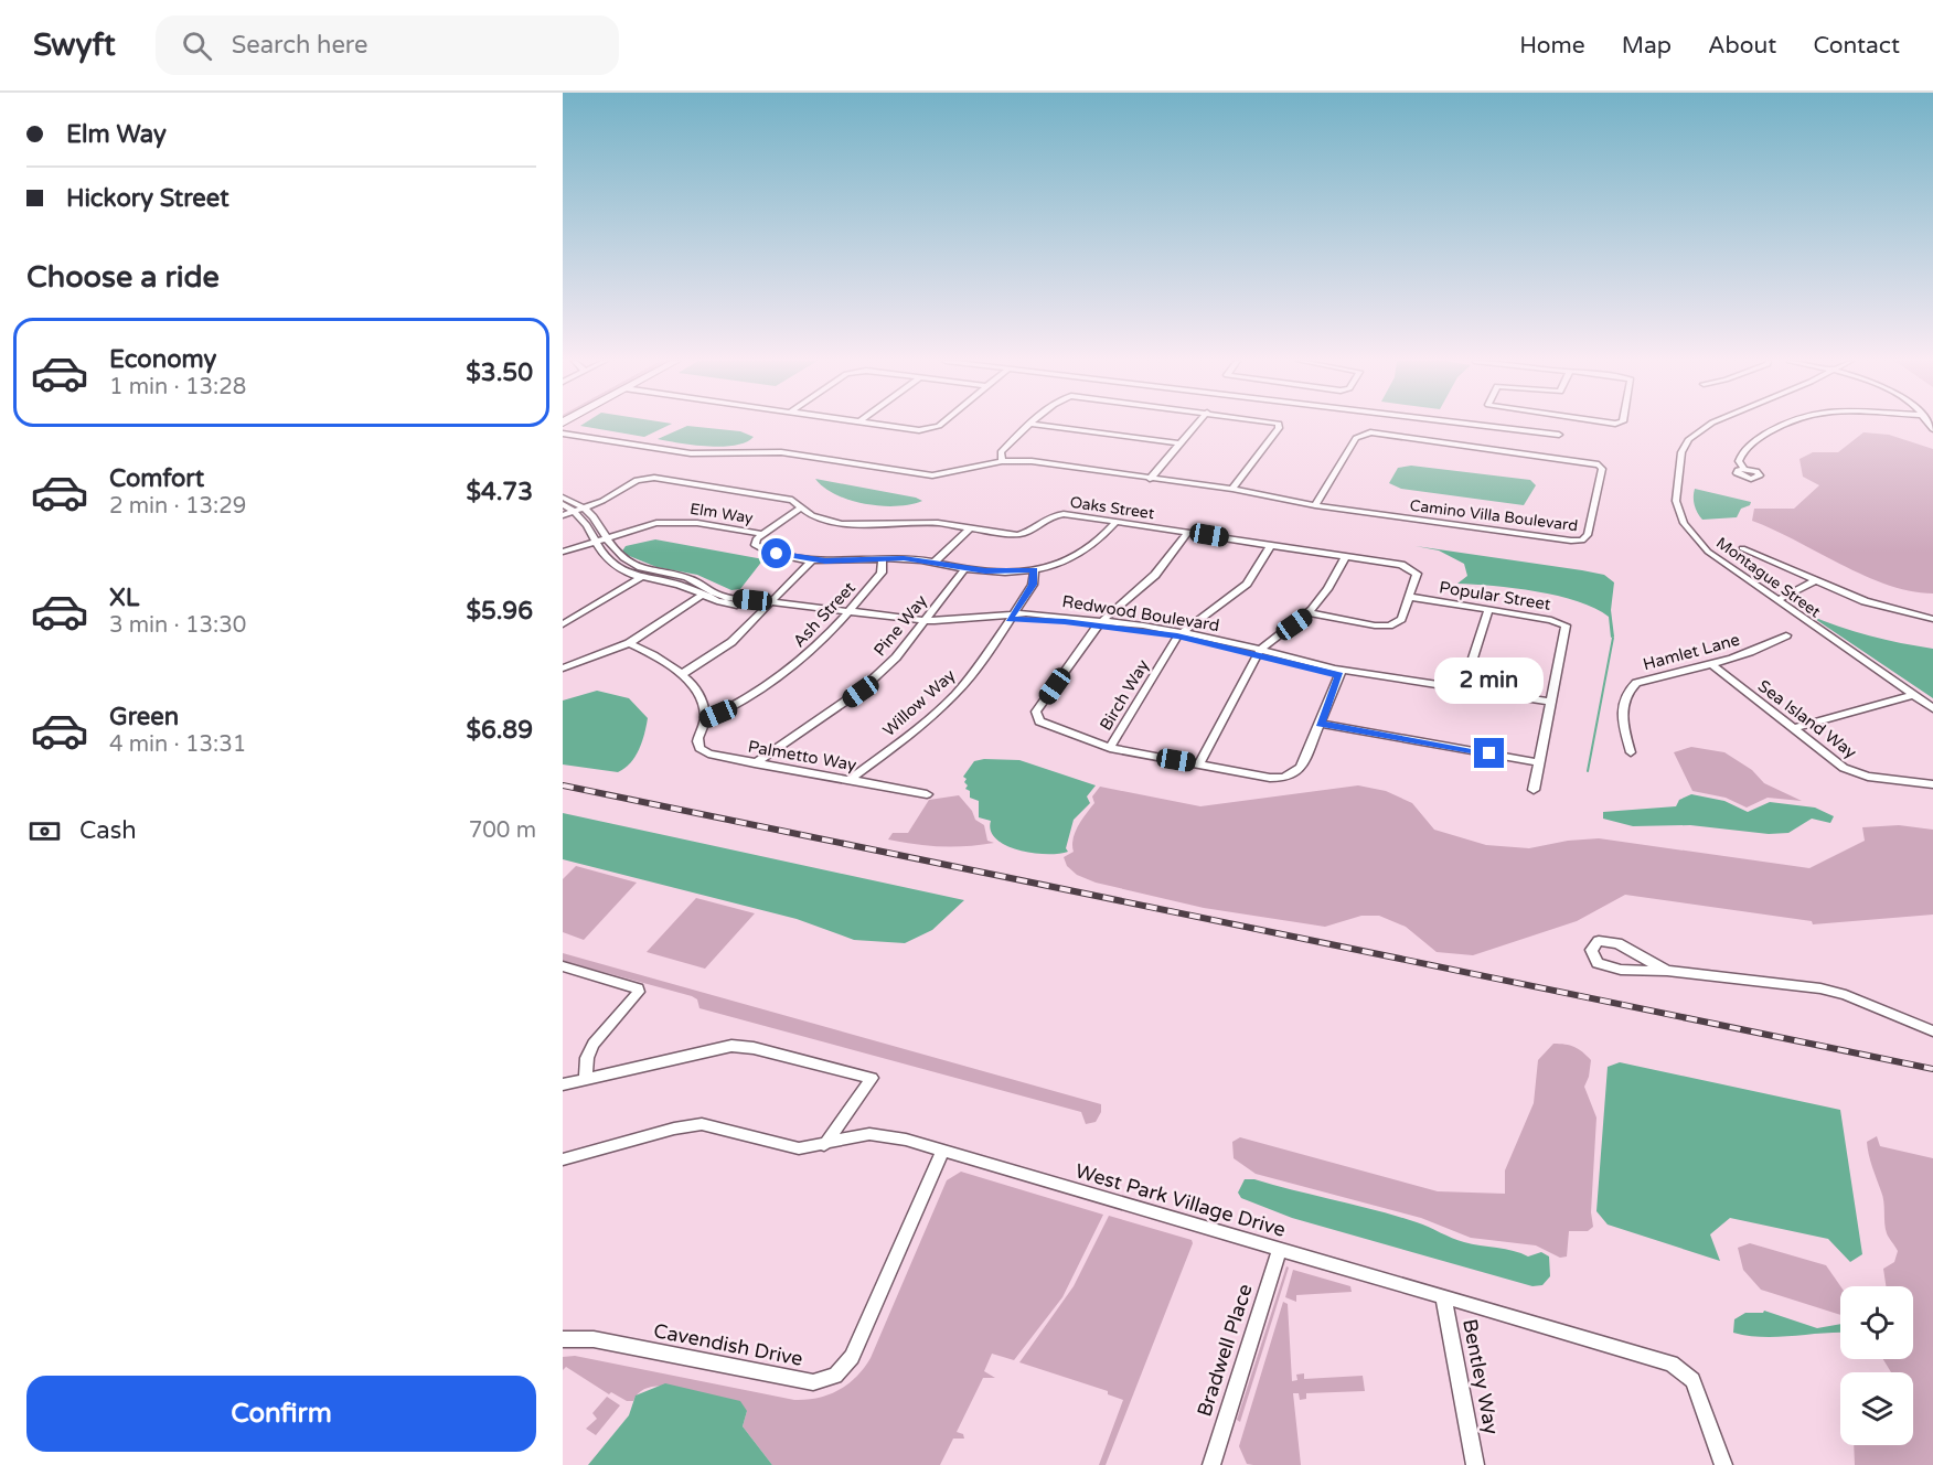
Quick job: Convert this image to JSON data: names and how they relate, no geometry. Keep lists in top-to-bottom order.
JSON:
{
  "streets": {
    "street": [
      "Oaks Street",
      "Elm Way",
      "Camino Villa Boulevard",
      "Montague Street",
      "Popular Street",
      "Redwood Boulevard",
      "Ash Street",
      "Pine Way",
      "Hamlet Lane",
      "Birch Way",
      "Willow Way",
      "Sea Island Way",
      "Palmetto Way",
      "West Park Village Drive",
      "Cavendish Drive",
      "Bradwell Place",
      "Bentley Way"
    ]
  },
  "crossings": [
    ["Oaks Street", "Elm Way"],
    ["Oaks Street", "Popular Street"],
    ["Oaks Street", "Redwood Boulevard"],
    ["Oaks Street", "Birch Way"],
    ["Elm Way", "Redwood Boulevard"],
    ["Elm Way", "Ash Street"],
    ["Elm Way", "Pine Way"],
    ["Elm Way", "Willow Way"],
    ["Popular Street", "Redwood Boulevard"],
    ["Redwood Boulevard", "Ash Street"],
    ["Redwood Boulevard", "Pine Way"],
    ["Redwood Boulevard", "Birch Way"],
    ["Redwood Boulevard", "Willow Way"],
    ["Ash Street", "Palmetto Way"],
    ["Pine Way", "Palmetto Way"],
    ["Hamlet Lane", "Sea Island Way"],
    ["Willow Way", "Palmetto Way"],
    ["West Park Village Drive", "Cavendish Drive"],
    ["West Park Village Drive", "Bradwell Place"],
    ["West Park Village Drive", "Bentley Way"]
  ],
  "page": {
    "header": "Swyft",
    "search": "Search here",
    "nav": [
      "Home",
      "Map",
      "About",
      "Contact"
    ],
    "banner": ["Elm Way", "Hickory Street"],
    "heading": "Choose a ride",
    "list": [
      {
        "name": "Economy",
        "note": "1 min · 13:28",
        "value": "$3.50"
      },
      {
        "name": "Comfort",
        "note": "2 min · 13:29",
        "value": "$4.73"
      },
      {
        "name": "XL",
        "note": "3 min · 13:30",
        "value": "$5.96"
      },
      {
        "name": "Green",
        "note": "4 min · 13:31",
        "value": "$6.89"
      }
    ],
    "bubble": "2 min",
    "pay": ["Cash", "700 m"],
    "buttons": "Confirm"
  }
}
